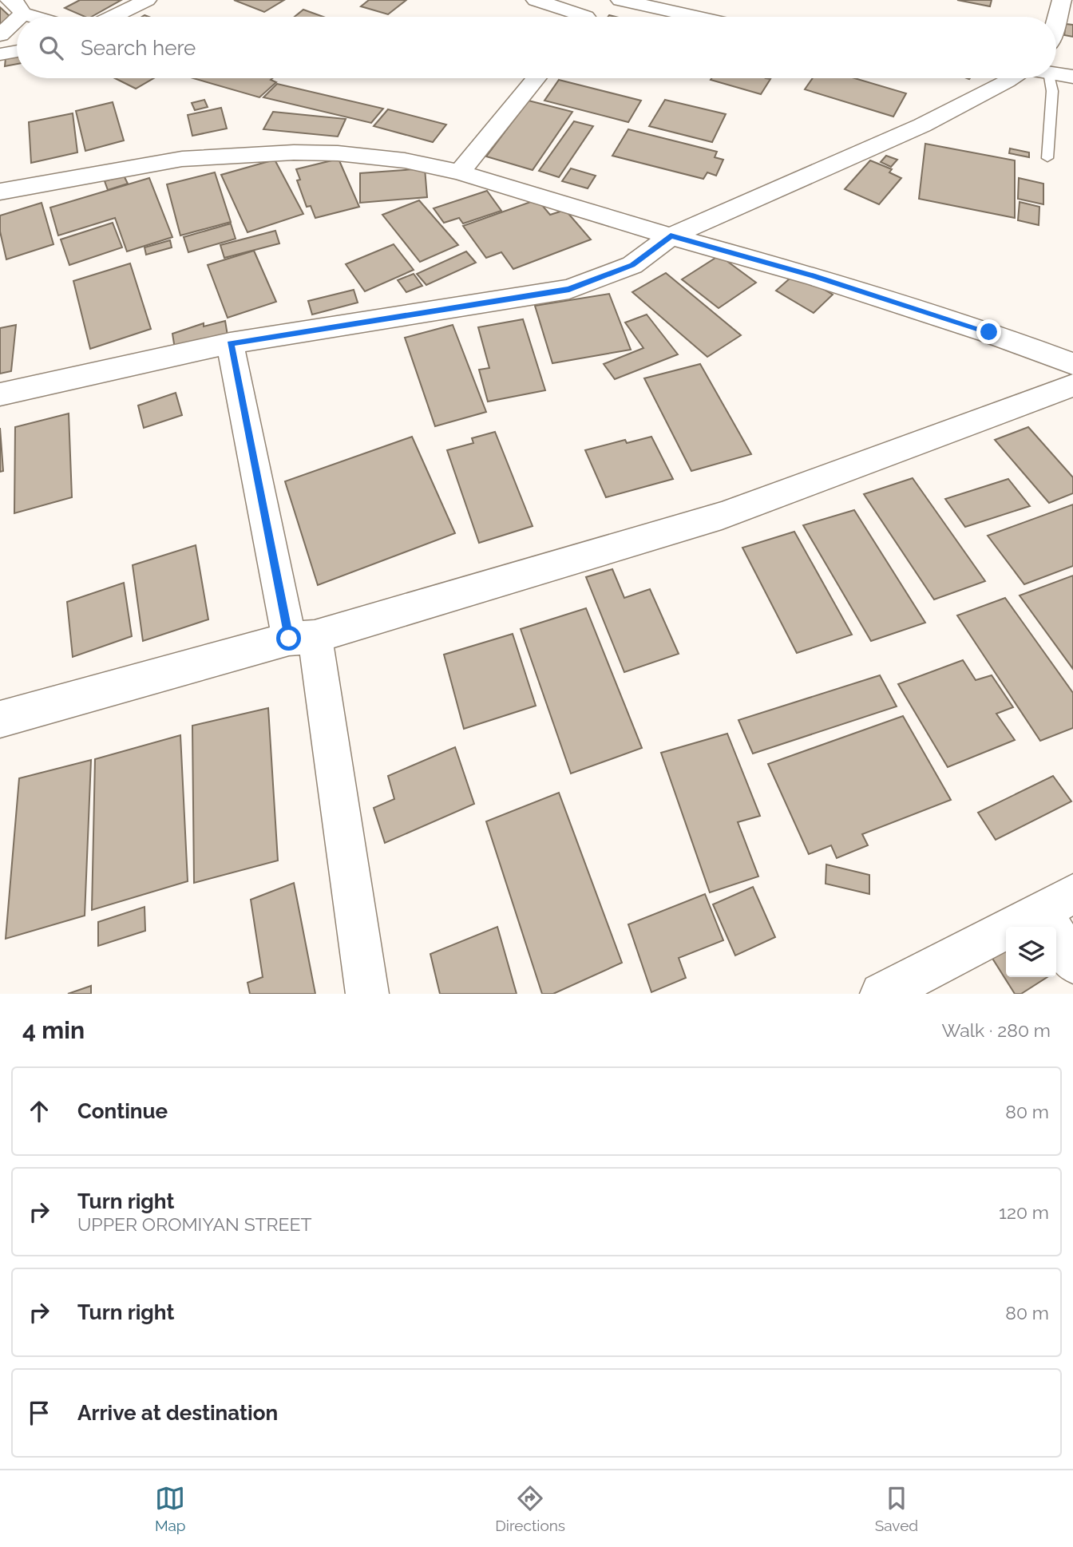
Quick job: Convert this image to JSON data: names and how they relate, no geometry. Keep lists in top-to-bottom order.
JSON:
{
  "page": {
    "search": "Search here",
    "heading": ["4 min", "Walk · 280 m"],
    "list": [
      ["Continue", "80 m"],
      ["Turn right", "UPPER OROMIYAN STREET", "120 m"],
      ["Turn right", "80 m"],
      "Arrive at destination"
    ],
    "nav": ["Map", "Directions", "Saved"]
  }
}
